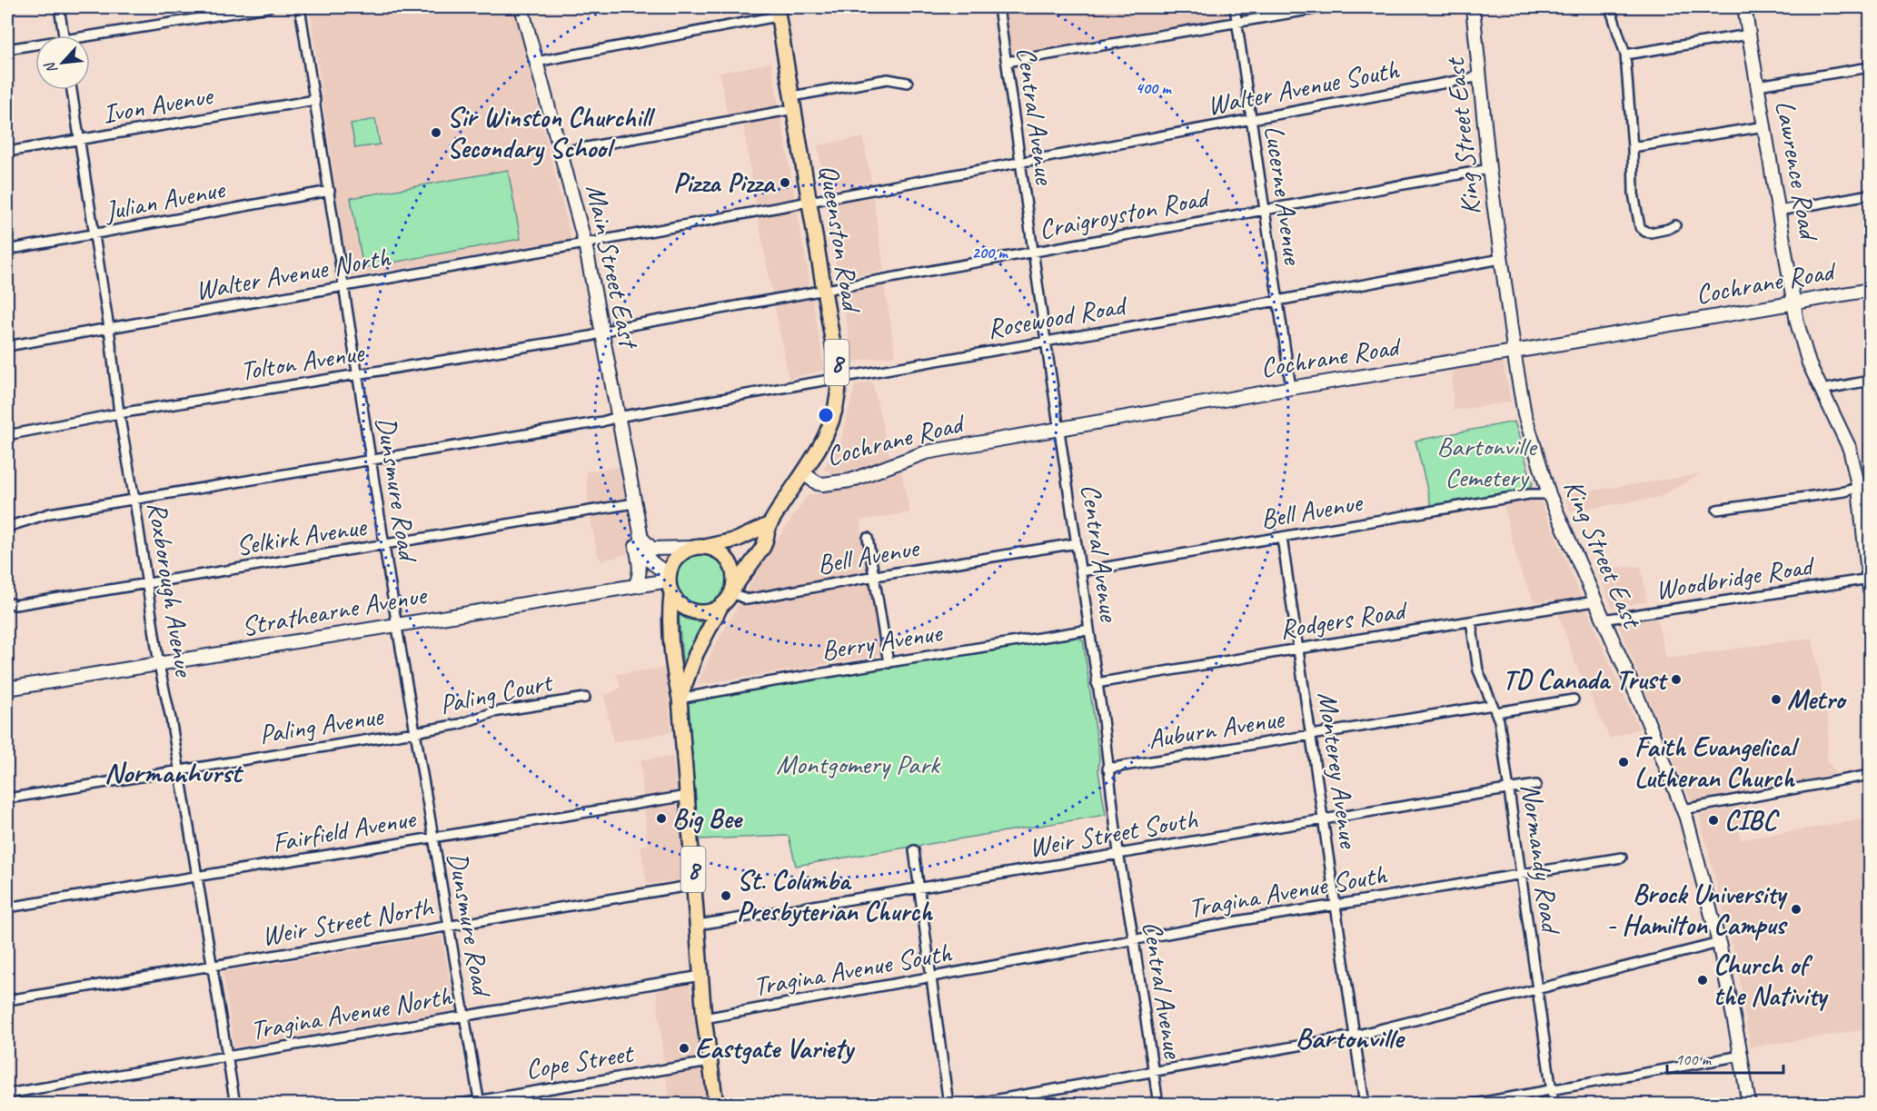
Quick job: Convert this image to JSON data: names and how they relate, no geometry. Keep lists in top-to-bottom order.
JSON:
{
  "streets": {
    "main road": ["Queenston Road", "8"],
    "street": [
      "Walter Avenue South",
      "Ivon Avenue",
      "Central Avenue",
      "King Street East",
      "Lawrence Road",
      "Lucerne Avenue",
      "Julian Avenue",
      "Craigroyston Road",
      "Main Street East",
      "Walter Avenue North",
      "Cochrane Road",
      "Rosewood Road",
      "Tolton Avenue",
      "Dunsmure Road",
      "Bell Avenue",
      "Selkirk Avenue",
      "Woodbridge Road",
      "Roxborough Avenue",
      "Strathearne Avenue",
      "Rodgers Road",
      "Berry Avenue",
      "Paling Court",
      "Paling Avenue",
      "Auburn Avenue",
      "Monterey Avenue",
      "Fairfield Avenue",
      "Weir Street South",
      "Normandy Road",
      "Tragina Avenue South",
      "Weir Street North",
      "Tragina Avenue North",
      "Cope Street"
    ]
  },
  "crossings": [
    ["Walter Avenue South", "Central Avenue"],
    ["Walter Avenue South", "King Street East"],
    ["Walter Avenue South", "Lucerne Avenue"],
    ["Walter Avenue South", "Queenston Road"],
    ["Walter Avenue South", "Main Street East"],
    ["Walter Avenue South", "Walter Avenue North"],
    ["Ivon Avenue", "Dunsmure Road"],
    ["Ivon Avenue", "Roxborough Avenue"],
    ["Central Avenue", "Craigroyston Road"],
    ["Central Avenue", "Cochrane Road"],
    ["Central Avenue", "Rosewood Road"],
    ["Central Avenue", "Bell Avenue"],
    ["Central Avenue", "Rodgers Road"],
    ["Central Avenue", "Berry Avenue"],
    ["Central Avenue", "Auburn Avenue"],
    ["Central Avenue", "Weir Street South"],
    ["Central Avenue", "Tragina Avenue South"],
    ["King Street East", "Craigroyston Road"],
    ["King Street East", "Cochrane Road"],
    ["King Street East", "Rosewood Road"],
    ["King Street East", "Bell Avenue"],
    ["King Street East", "Woodbridge Road"],
    ["King Street East", "Rodgers Road"],
    ["Lawrence Road", "Cochrane Road"],
    ["Lawrence Road", "Woodbridge Road"],
    ["Lucerne Avenue", "Craigroyston Road"],
    ["Lucerne Avenue", "Cochrane Road"],
    ["Lucerne Avenue", "Rosewood Road"],
    ["Julian Avenue", "Dunsmure Road"],
    ["Julian Avenue", "Roxborough Avenue"],
    ["Craigroyston Road", "Queenston Road"],
    ["Craigroyston Road", "Main Street East"],
    ["Craigroyston Road", "Tolton Avenue"],
    ["Queenston Road", "Main Street East"],
    ["Queenston Road", "Cochrane Road"],
    ["Queenston Road", "Rosewood Road"],
    ["Queenston Road", "8"],
    ["Queenston Road", "Bell Avenue"],
    ["Queenston Road", "Strathearne Avenue"],
    ["Main Street East", "Walter Avenue North"],
    ["Main Street East", "Rosewood Road"],
    ["Main Street East", "Tolton Avenue"],
    ["Main Street East", "8"],
    ["Main Street East", "Bell Avenue"],
    ["Main Street East", "Selkirk Avenue"],
    ["Main Street East", "Strathearne Avenue"],
    ["Walter Avenue North", "Dunsmure Road"],
    ["Walter Avenue North", "Roxborough Avenue"],
    ["Rosewood Road", "Dunsmure Road"],
    ["Rosewood Road", "Roxborough Avenue"],
    ["Tolton Avenue", "Dunsmure Road"],
    ["Tolton Avenue", "Roxborough Avenue"],
    ["8", "Bell Avenue"],
    ["8", "Strathearne Avenue"],
    ["8", "Berry Avenue"],
    ["8", "Fairfield Avenue"],
    ["8", "Weir Street South"],
    ["8", "Tragina Avenue South"],
    ["8", "Weir Street North"],
    ["8", "Tragina Avenue North"],
    ["8", "Cope Street"],
    ["Dunsmure Road", "Selkirk Avenue"],
    ["Dunsmure Road", "Strathearne Avenue"],
    ["Dunsmure Road", "Paling Court"],
    ["Dunsmure Road", "Paling Avenue"],
    ["Dunsmure Road", "Fairfield Avenue"],
    ["Dunsmure Road", "Weir Street North"],
    ["Dunsmure Road", "Tragina Avenue North"],
    ["Dunsmure Road", "Cope Street"],
    ["Bell Avenue", "Strathearne Avenue"],
    ["Bell Avenue", "Monterey Avenue"],
    ["Selkirk Avenue", "Roxborough Avenue"],
    ["Roxborough Avenue", "Strathearne Avenue"],
    ["Roxborough Avenue", "Paling Avenue"],
    ["Roxborough Avenue", "Fairfield Avenue"],
    ["Roxborough Avenue", "Weir Street North"],
    ["Roxborough Avenue", "Tragina Avenue North"],
    ["Rodgers Road", "Monterey Avenue"],
    ["Rodgers Road", "Normandy Road"],
    ["Paling Court", "Paling Avenue"],
    ["Auburn Avenue", "Monterey Avenue"],
    ["Auburn Avenue", "Normandy Road"],
    ["Monterey Avenue", "Weir Street South"],
    ["Monterey Avenue", "Tragina Avenue South"],
    ["Weir Street South", "Normandy Road"],
    ["Normandy Road", "Tragina Avenue South"]
  ],
  "districts": ["Normanhurst", "Bartonville"],
  "parks": ["Bartonville Cemetery", "Montgomery Park"],
  "places": [
    "Sir Winston Churchill Secondary School",
    "Pizza Pizza",
    "TD Canada Trust",
    "Metro",
    "Faith Evangelical Lutheran Church",
    "Big Bee",
    "CIBC",
    "St. Columba Presbyterian Church",
    "Brock University - Hamilton Campus",
    "Church of the Nativity",
    "Eastgate Variety"
  ],
  "scale_bar": "100 m",
  "north": "bottom left",
  "rings": ["400 m", "200 m"]
}
